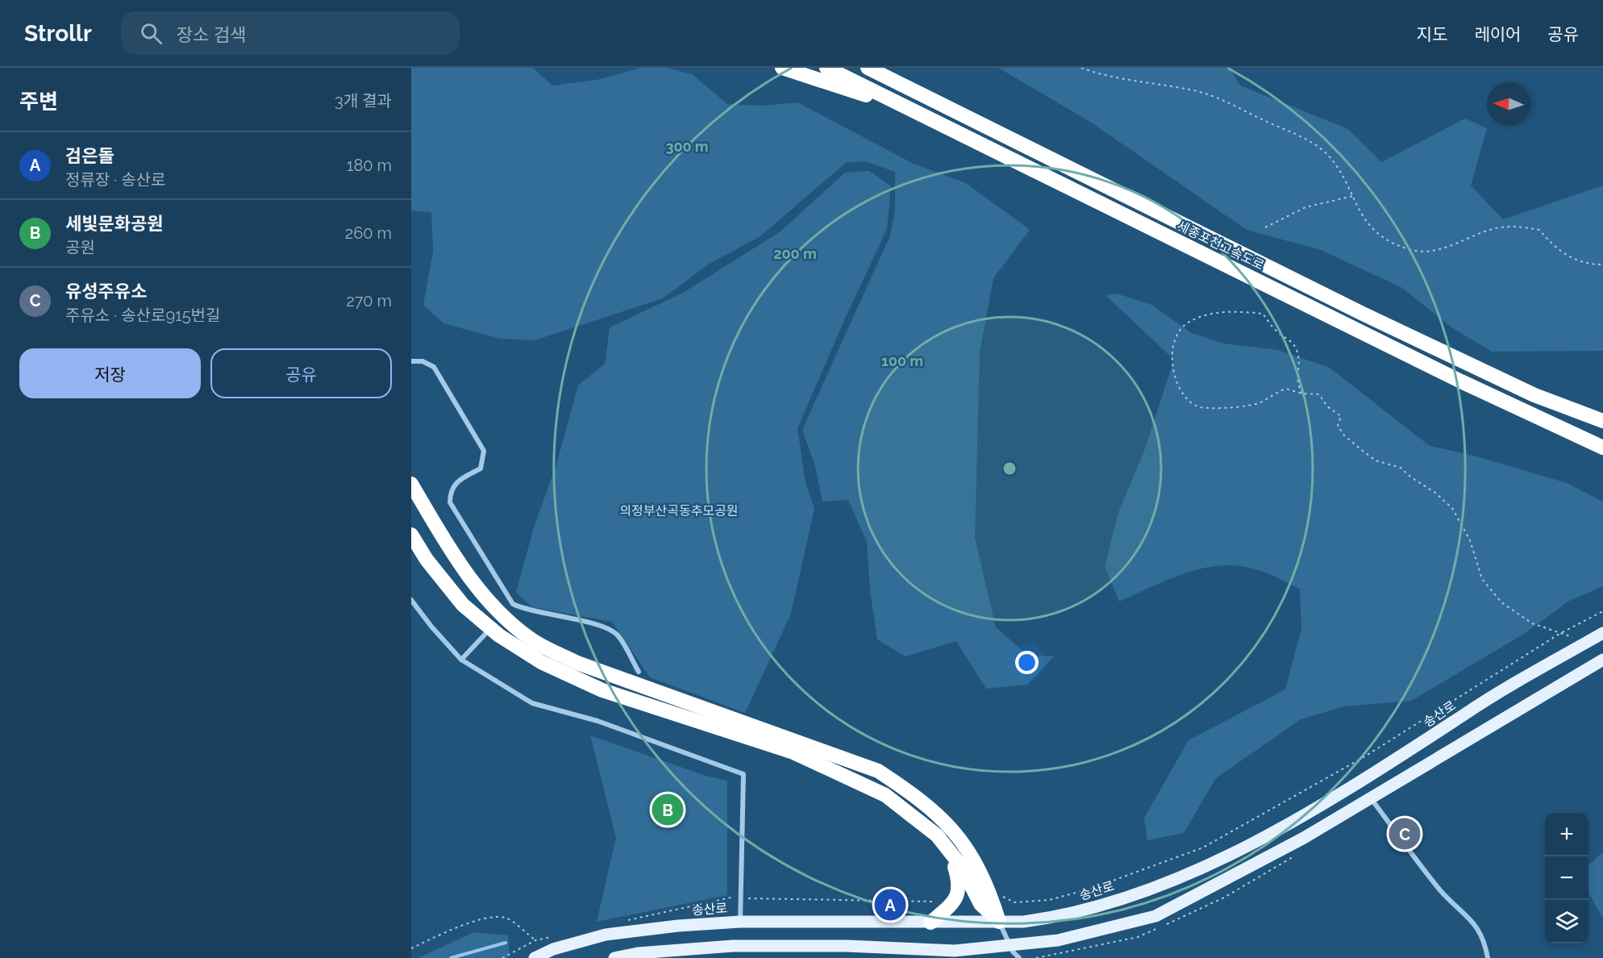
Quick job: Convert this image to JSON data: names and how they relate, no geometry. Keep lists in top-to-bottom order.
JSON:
{
  "streets": {
    "highway": ["세종포천고속도로"],
    "main road": ["송산로"]
  },
  "parks": ["의정부산곡동추모공원"],
  "north": "left",
  "page": {
    "header": "Strollr",
    "search": "장소 검색",
    "nav": ["지도", "레이어", "공유"],
    "heading": ["주변", "3개 결과"],
    "list": [
      {
        "mark": "A",
        "name": "검은돌",
        "note": "정류장 · 송산로",
        "value": "180 m"
      },
      {
        "mark": "B",
        "name": "세빛문화공원",
        "note": "공원",
        "value": "260 m"
      },
      {
        "mark": "C",
        "name": "유성주유소",
        "note": "주유소 · 송산로915번길",
        "value": "270 m"
      }
    ],
    "buttons": ["저장", "공유"],
    "pins": ["B", "C", "A"],
    "map_buttons": ["+", "−"]
  },
  "rings": ["300 m", "200 m", "100 m"]
}
